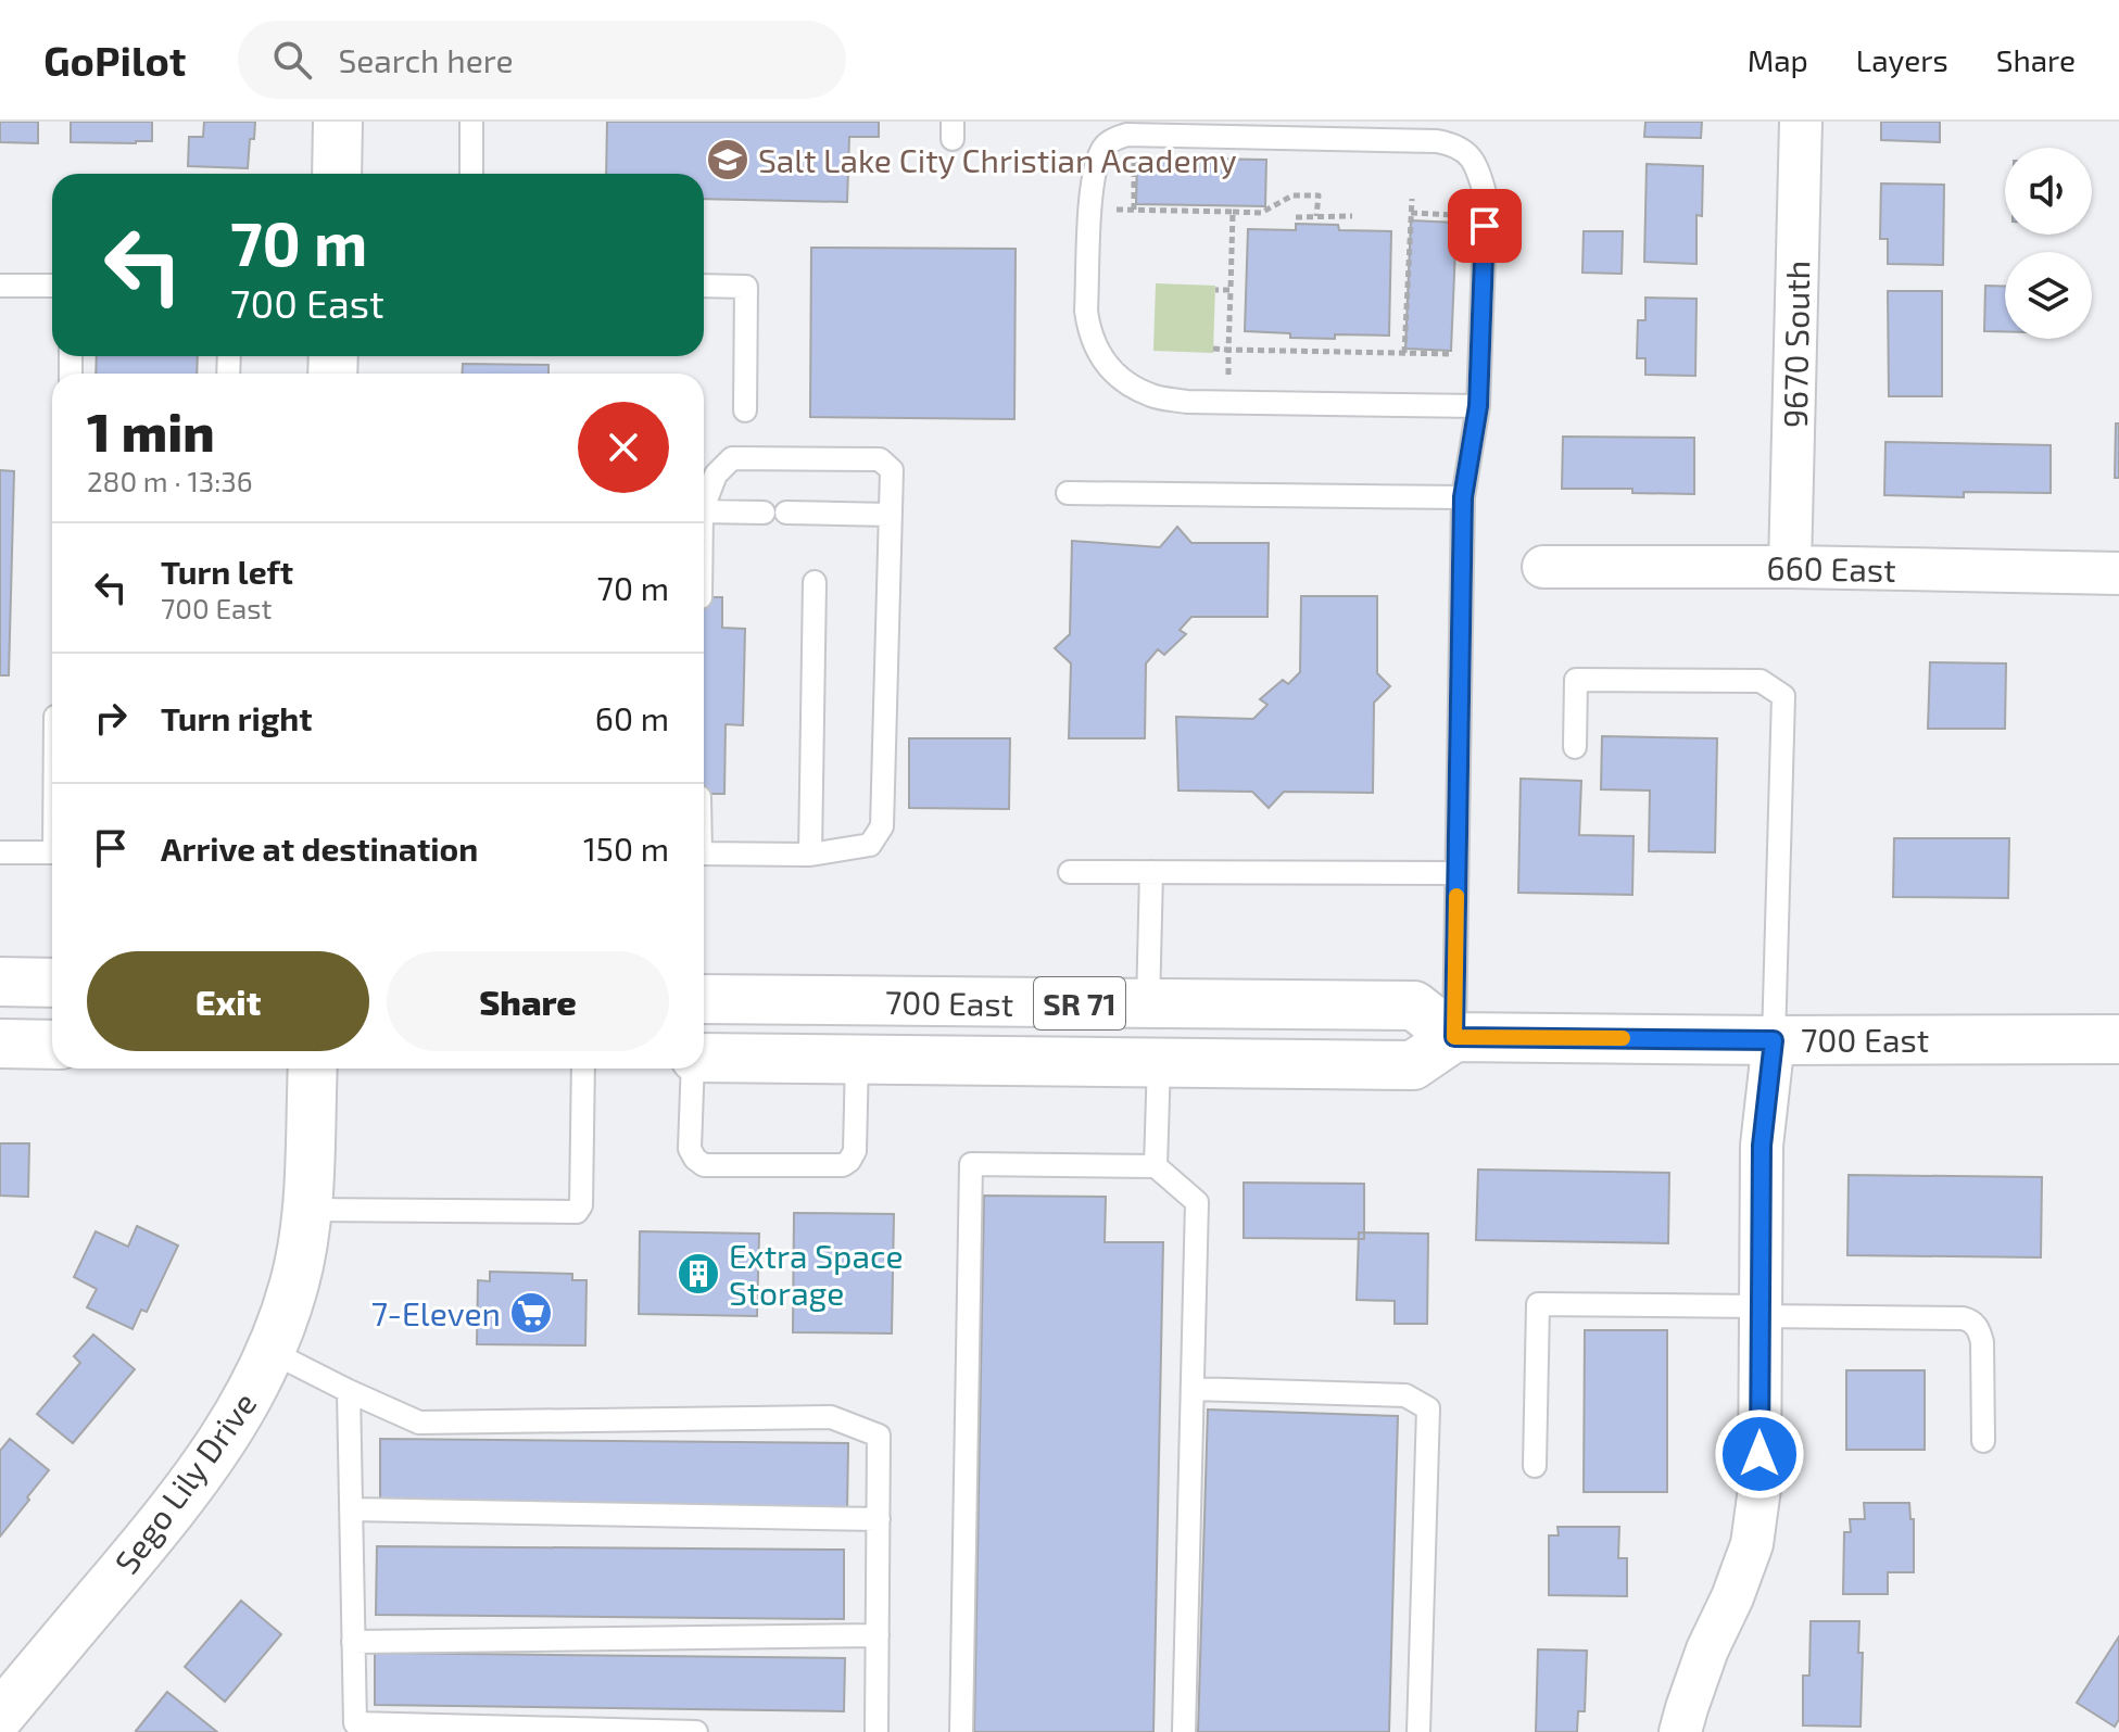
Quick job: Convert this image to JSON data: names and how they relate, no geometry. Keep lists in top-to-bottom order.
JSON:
{
  "streets": {
    "main road": ["700 East", "SR 71", "Sego Lily Drive"],
    "street": ["9670 South", "660 East"]
  },
  "crossings": [
    ["9670 South", "660 East"]
  ],
  "places": {
    "school or university": ["Salt Lake City Christian Academy"],
    "building": ["Extra Space Storage"],
    "supermarket": ["7-Eleven"]
  },
  "page": {
    "header": "GoPilot",
    "search": "Search here",
    "nav": ["Map", "Layers", "Share"],
    "turn": ["70 m", "700 East"],
    "heading": ["1 min", "280 m · 13:36"],
    "list": [
      {
        "name": "Turn left",
        "note": "700 East",
        "value": "70 m"
      },
      {
        "name": "Turn right",
        "value": "60 m"
      },
      {
        "name": "Arrive at destination",
        "value": "150 m"
      }
    ],
    "buttons": ["Exit", "Share"]
  }
}
